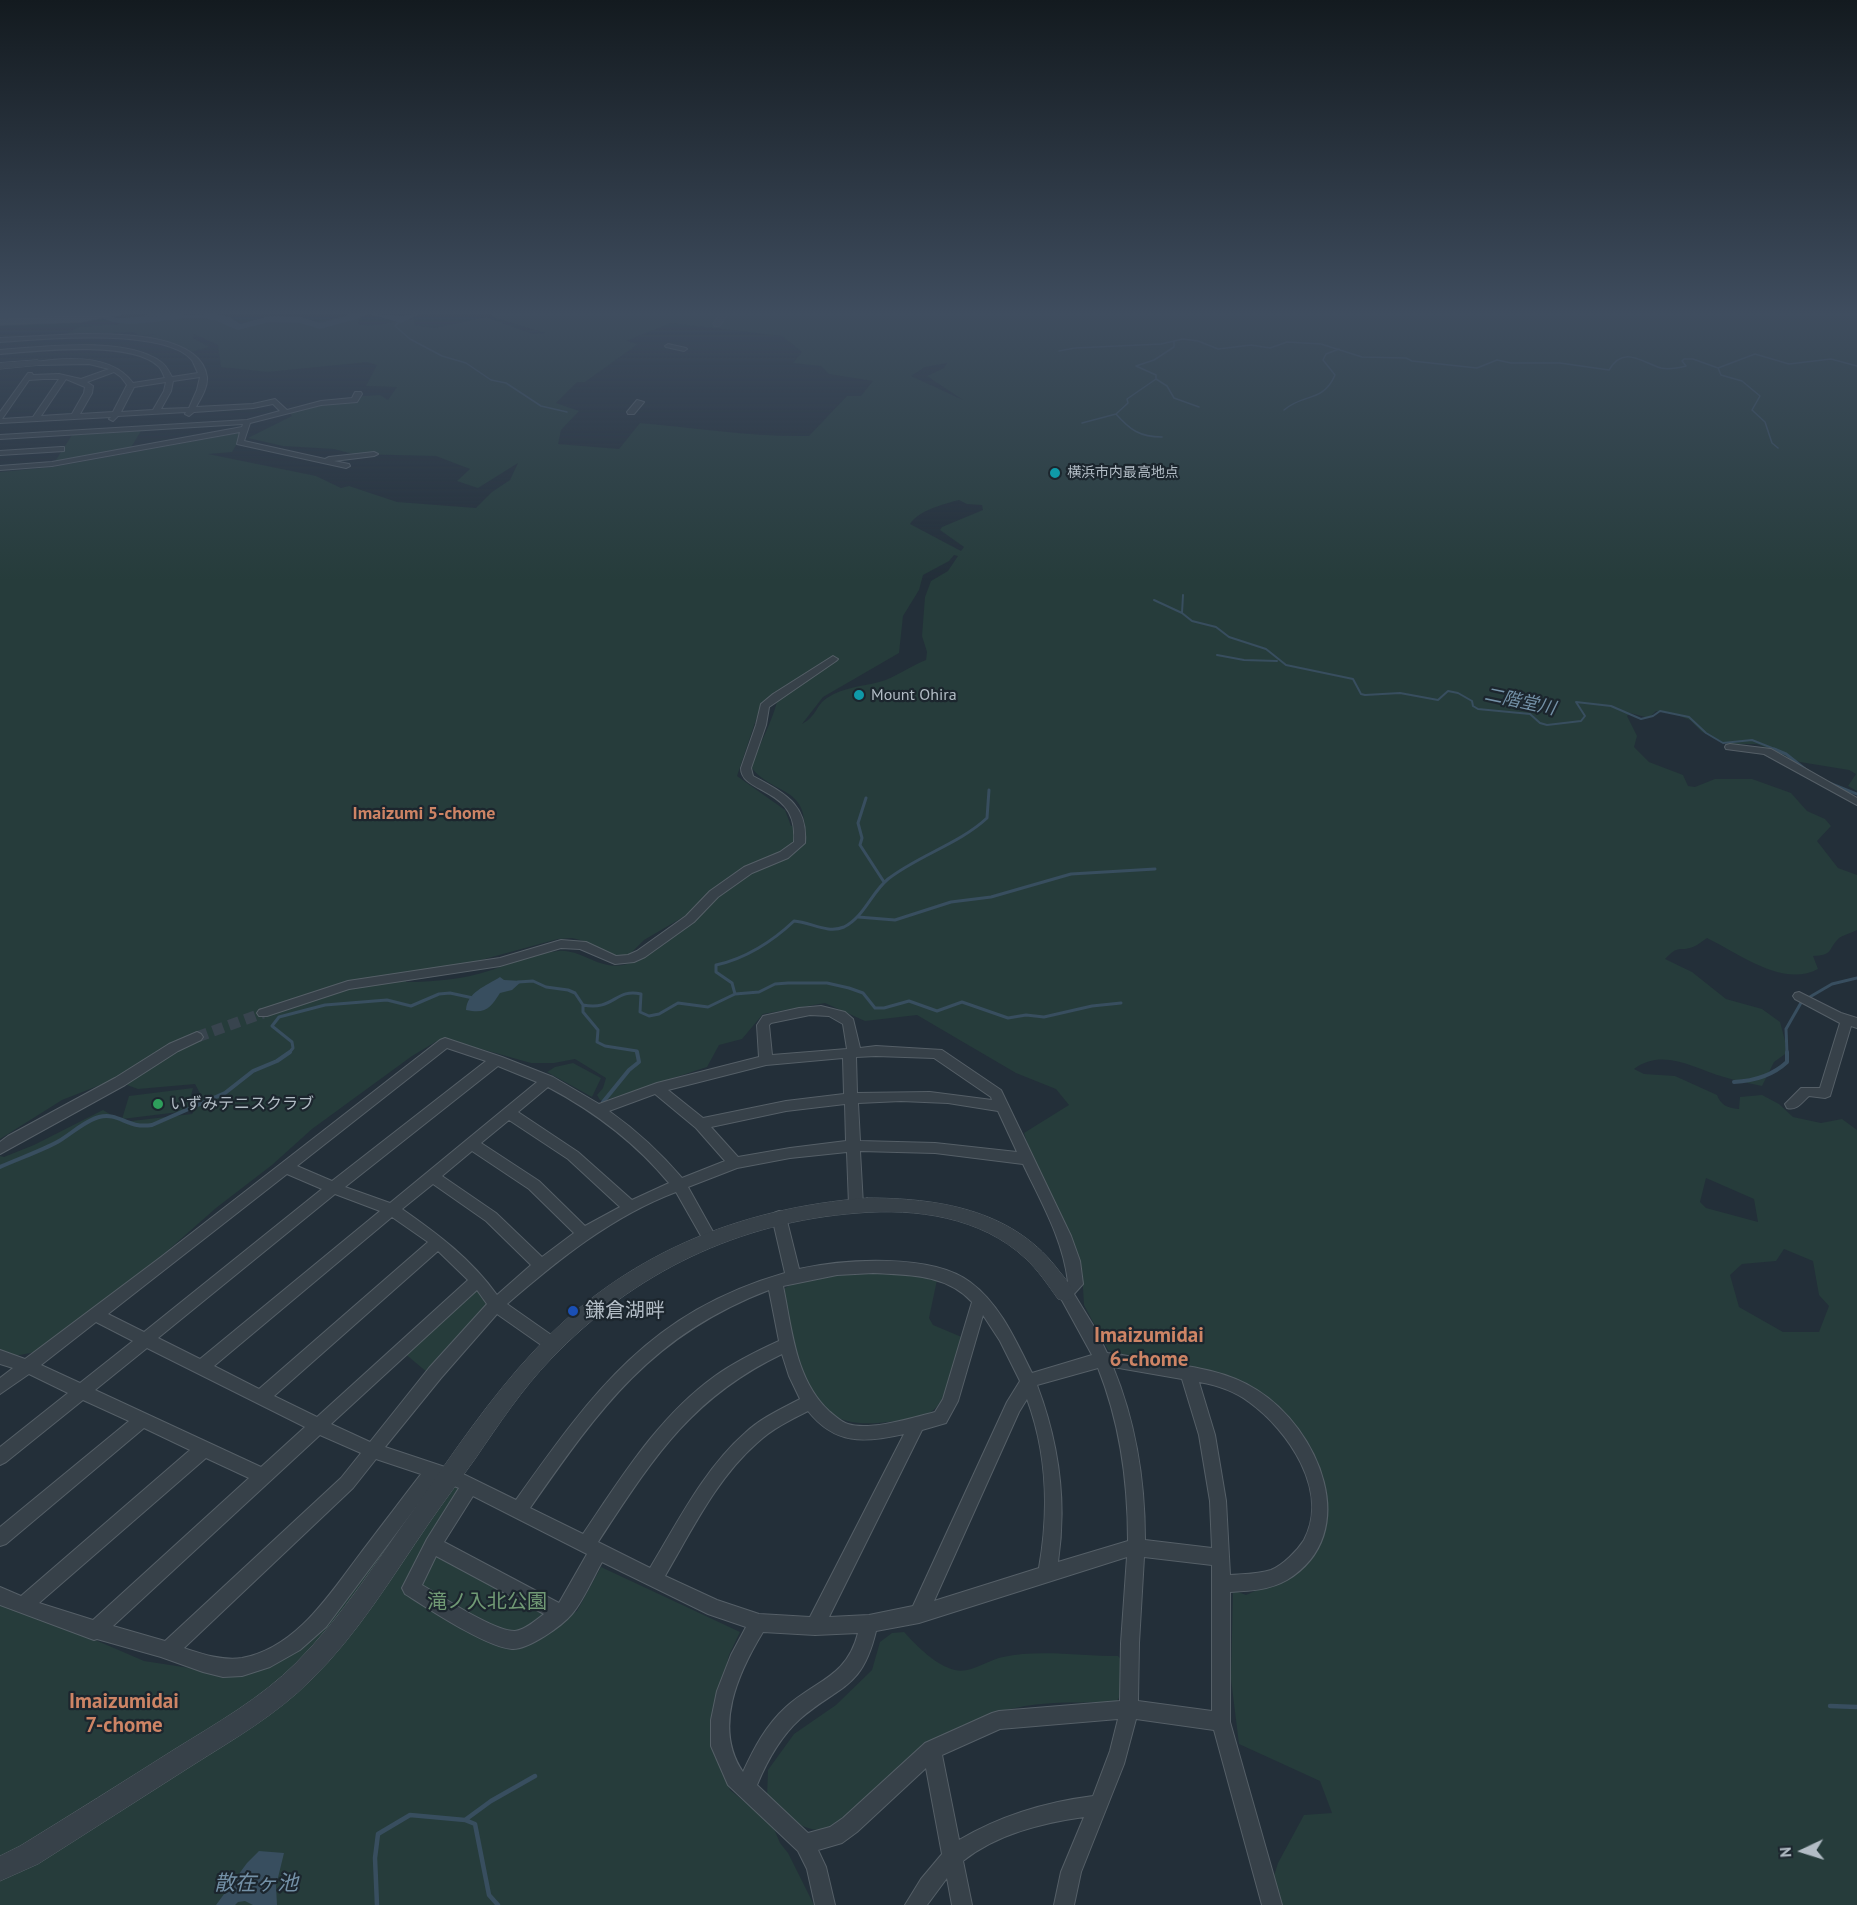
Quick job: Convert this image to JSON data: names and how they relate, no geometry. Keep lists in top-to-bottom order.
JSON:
{
  "districts": ["Imaizumi 5-chome", "Imaizumidai 6-chome", "Imaizumidai 7-chome"],
  "water": ["二階堂川", "散在ヶ池"],
  "parks": ["滝ノ入北公園"],
  "places": [
    "横浜市内最高地点",
    "Mount Ohira",
    "いずみテニスクラブ",
    "鎌倉湖畔"
  ],
  "north": "left"
}
